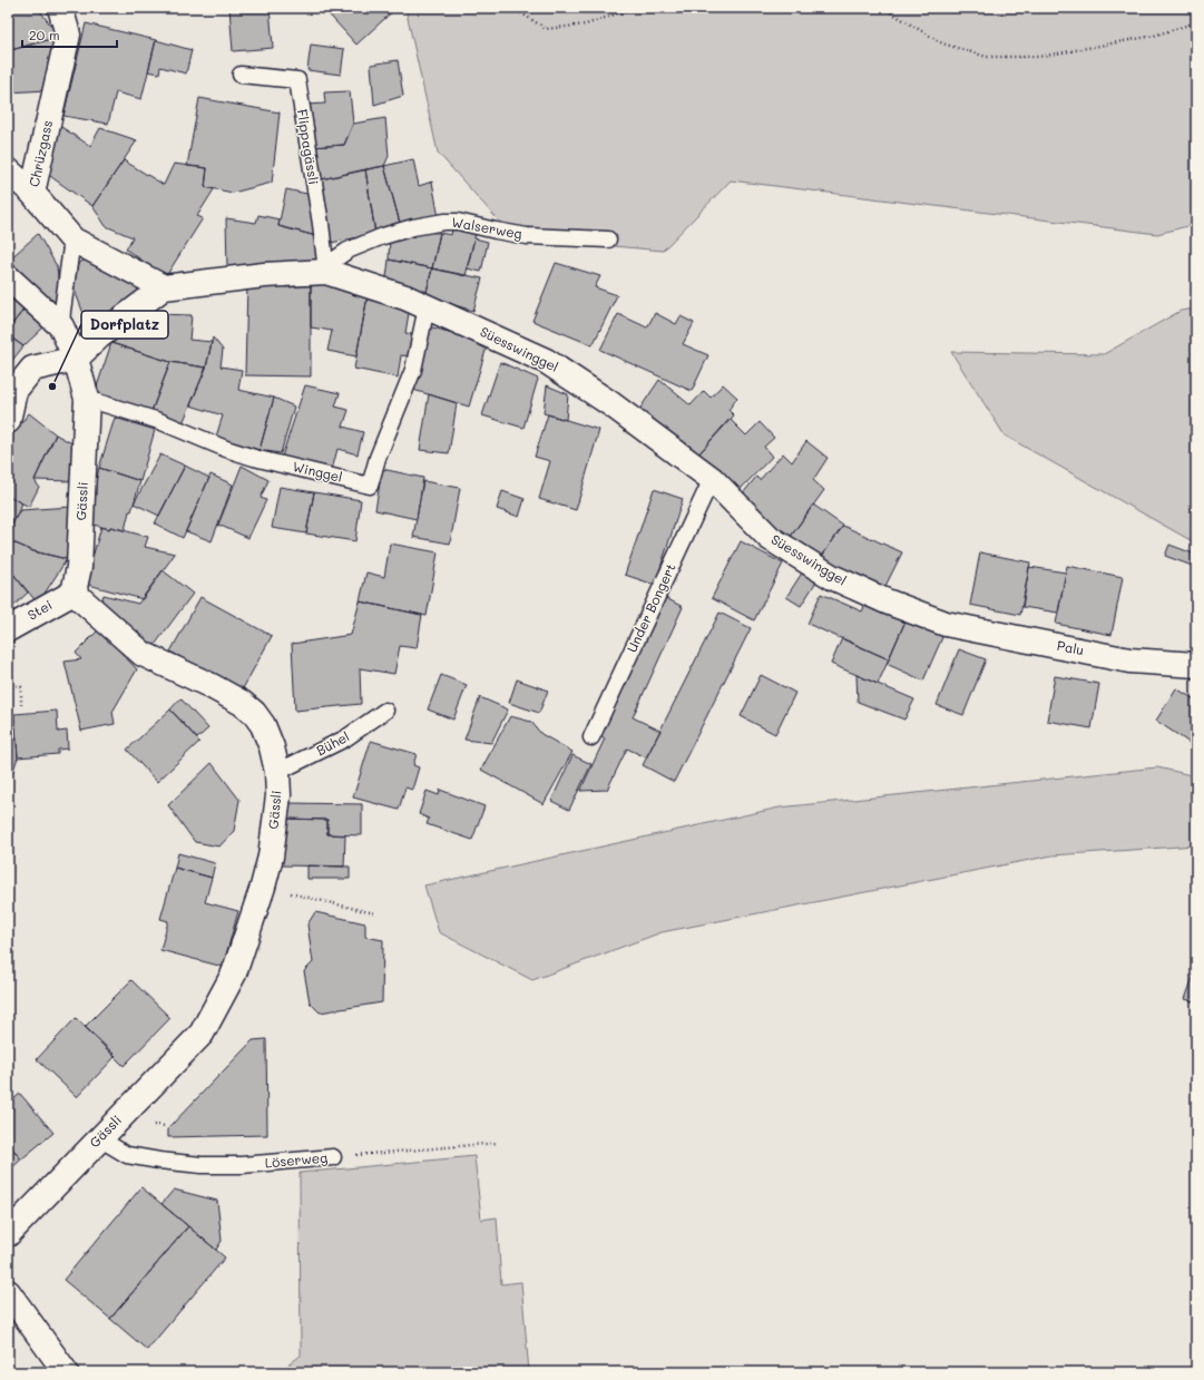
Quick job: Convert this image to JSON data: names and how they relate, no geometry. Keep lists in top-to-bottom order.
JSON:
{
  "streets": {
    "street": [
      "Chrüzgass",
      "Süesswinggel",
      "Gässli",
      "Stei",
      "Palu"
    ],
    "lane": [
      "Flippagässli",
      "Walserweg",
      "Winggel",
      "Under Bongert",
      "Bühel",
      "Löserweg"
    ]
  },
  "crossings": [
    ["Flippagässli", "Walserweg"],
    ["Flippagässli", "Süesswinggel"],
    ["Chrüzgass", "Süesswinggel"],
    ["Walserweg", "Süesswinggel"],
    ["Süesswinggel", "Winggel"],
    ["Süesswinggel", "Under Bongert"],
    ["Süesswinggel", "Palu"],
    ["Winggel", "Gässli"],
    ["Gässli", "Stei"],
    ["Gässli", "Bühel"],
    ["Gässli", "Löserweg"]
  ],
  "places": ["Dorfplatz"],
  "scale_bar": "20 m"
}
